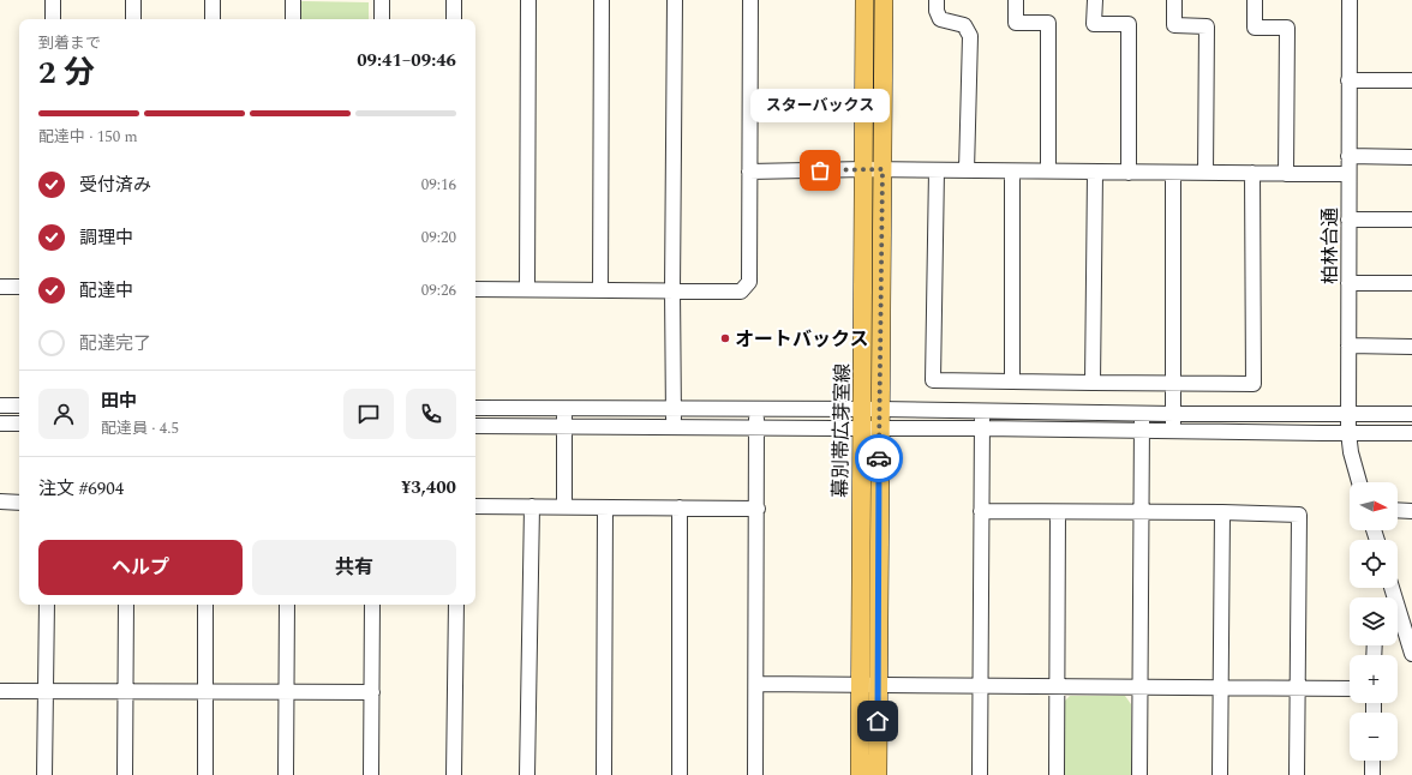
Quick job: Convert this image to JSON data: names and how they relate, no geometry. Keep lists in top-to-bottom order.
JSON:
{
  "streets": {
    "main road": ["幕別帯広芽室線"],
    "street": ["柏林台通"]
  },
  "places": ["スターバックス", "オートバックス"],
  "north": "right",
  "page": {
    "heading": ["2 分", "到着まで", "09:41–09:46"],
    "panel": [
      "田中",
      "配達員 · 4.5",
      "注文 #6904",
      "¥3,400"
    ],
    "bubble": "スターバックス",
    "bar": "配達中 · 150 m",
    "list": [
      ["受付済み", "09:16"],
      ["調理中", "09:20"],
      ["配達中", "09:26"],
      "配達完了"
    ],
    "map_buttons": ["+", "−"],
    "buttons": ["ヘルプ", "共有"]
  }
}
